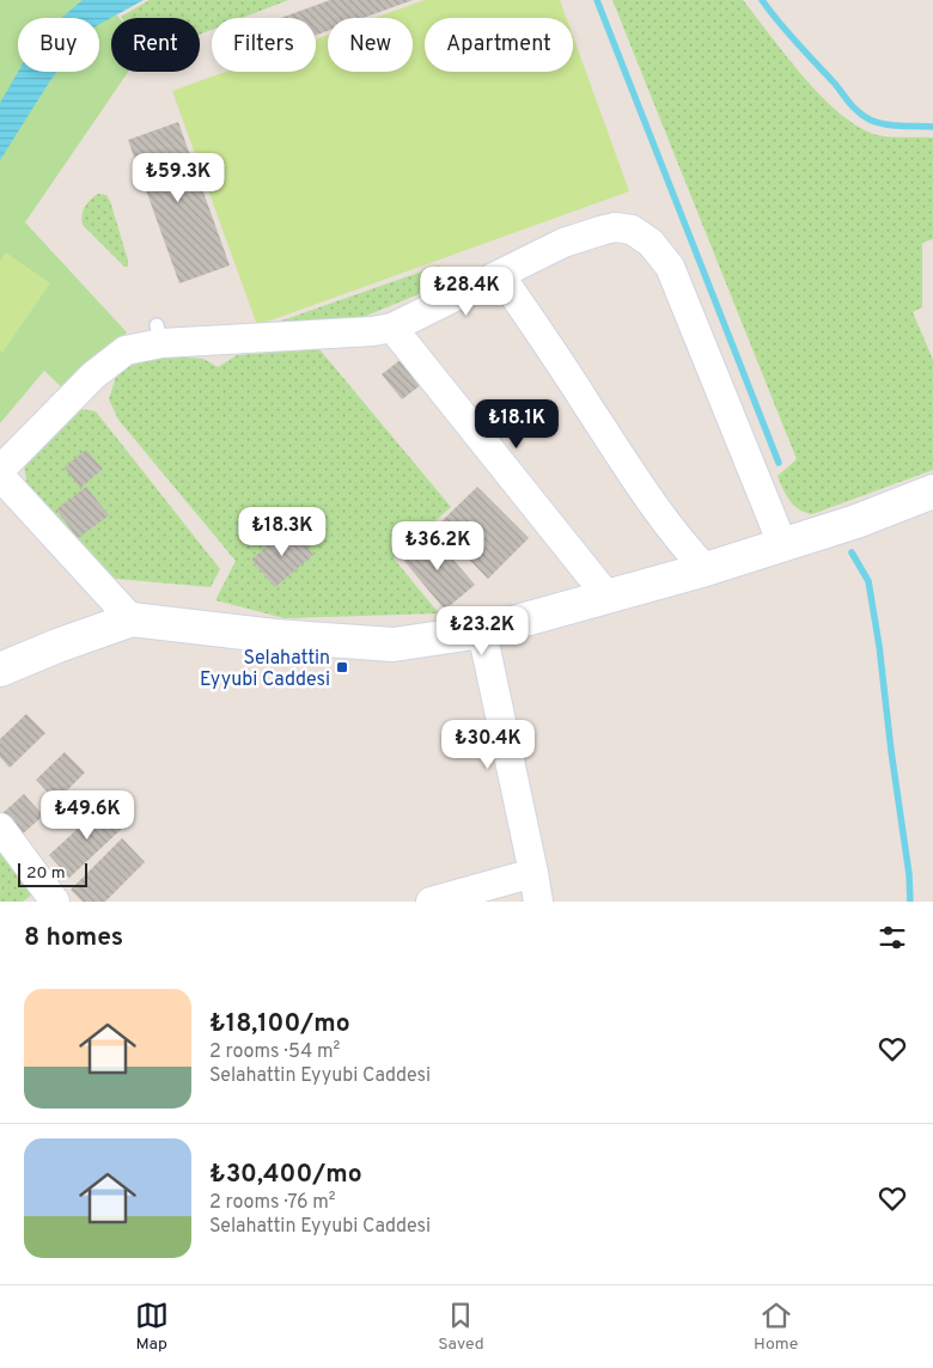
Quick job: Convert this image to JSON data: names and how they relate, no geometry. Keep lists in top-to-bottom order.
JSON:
{
  "places": {
    "transit": ["Selahattin Eyyubi Caddesi"]
  },
  "scale_bar": "20 m",
  "page": {
    "chip": [
      "Buy",
      "Rent",
      "Filters",
      "New",
      "Apartment"
    ],
    "price": [
      "₺59.3K",
      "₺28.4K",
      "₺18.1K",
      "₺18.3K",
      "₺36.2K",
      "₺23.2K",
      "₺30.4K",
      "₺49.6K"
    ],
    "scale": "20 m",
    "heading": "8 homes",
    "list": [
      {
        "name": "₺18,100/mo",
        "note": "2 rooms · 54 m² · Selahattin Eyyubi Caddesi"
      },
      {
        "name": "₺30,400/mo",
        "note": "2 rooms · 76 m² · Selahattin Eyyubi Caddesi"
      }
    ],
    "tabs": ["Map", "Saved", "Home"]
  }
}
